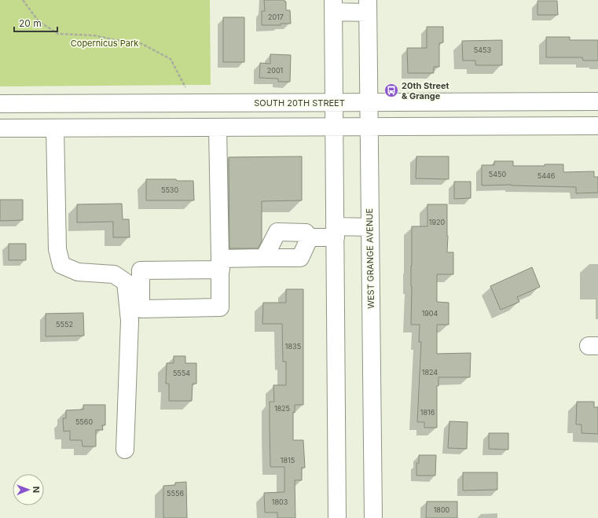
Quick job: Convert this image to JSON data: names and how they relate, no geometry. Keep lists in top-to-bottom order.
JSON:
{
  "streets": {
    "street": ["SOUTH 20TH STREET", "WEST GRANGE AVENUE"]
  },
  "crossings": [
    ["SOUTH 20TH STREET", "WEST GRANGE AVENUE"]
  ],
  "parks": ["Copernicus Park"],
  "places": {
    "bus stop": ["20th Street & Grange"]
  },
  "house_numbers": [
    "2017",
    "5453",
    "2001",
    "5450",
    "5446",
    "5530",
    "1920",
    "1904",
    "5552",
    "1835",
    "1824",
    "5554",
    "1825",
    "1816",
    "5560",
    "1815",
    "5556",
    "1803",
    "1800"
  ],
  "scale_bar": "20 m",
  "north": "right"
}
